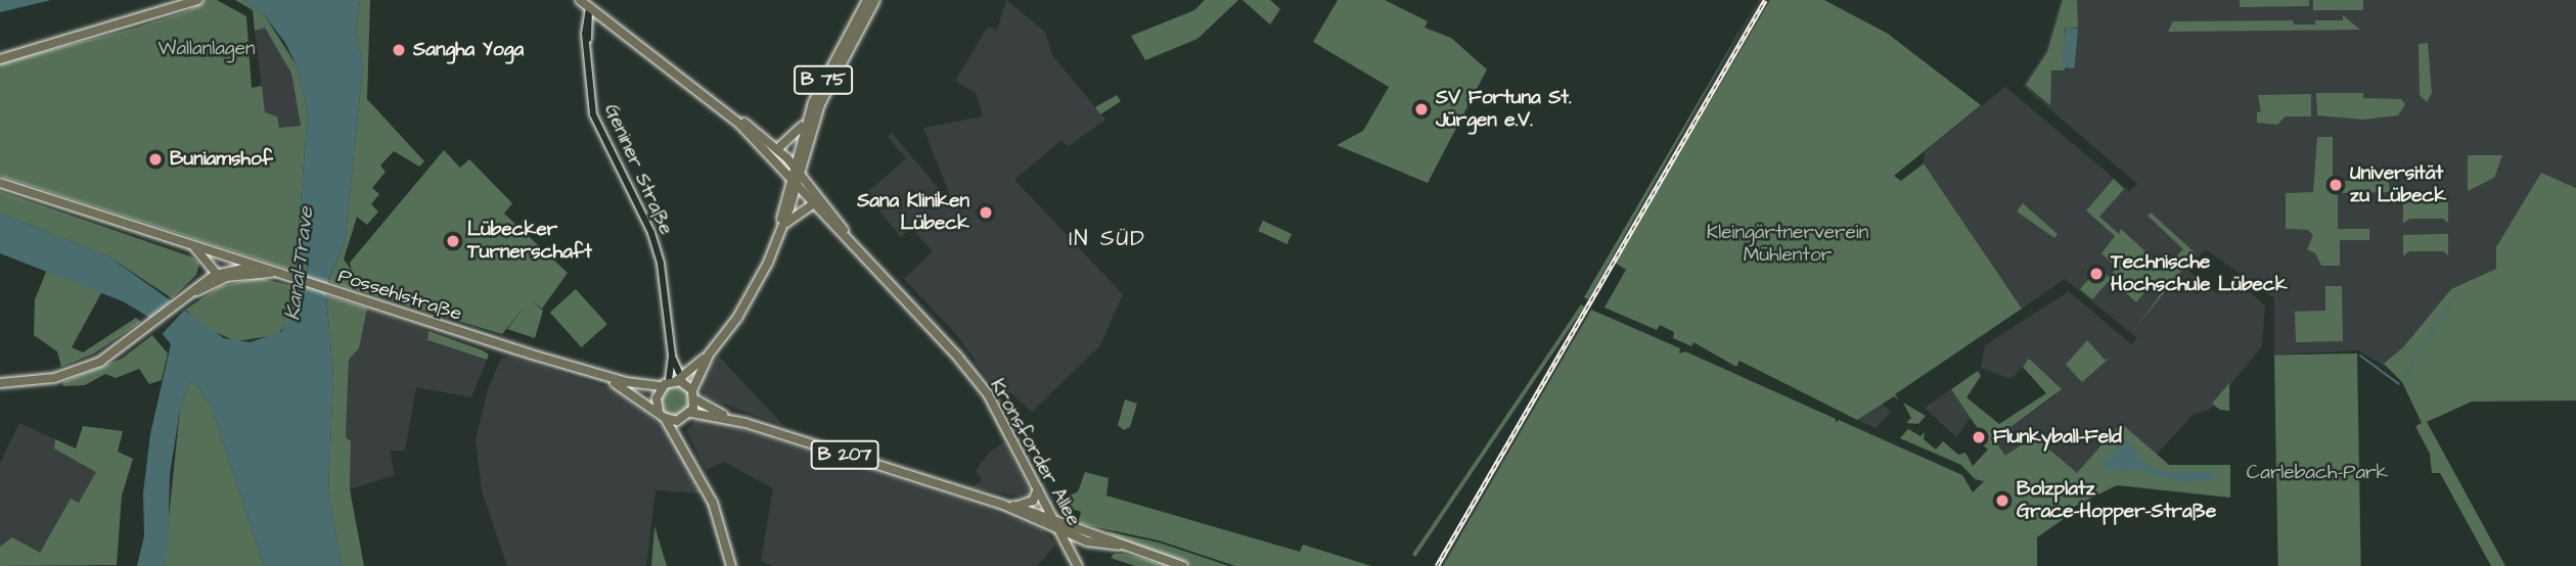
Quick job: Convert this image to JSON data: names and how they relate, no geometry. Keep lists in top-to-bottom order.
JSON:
{
  "streets": {
    "main road": [
      "B 75",
      "Possehlstraße",
      "Kronsforder Allee",
      "B 207"
    ],
    "street": ["Geniner Straße"]
  },
  "crossings": [
    ["B 75", "Geniner Straße"],
    ["B 75", "Possehlstraße"],
    ["B 75", "Kronsforder Allee"],
    ["B 75", "B 207"],
    ["Geniner Straße", "Possehlstraße"],
    ["Geniner Straße", "Kronsforder Allee"],
    ["Geniner Straße", "B 207"],
    ["Possehlstraße", "B 207"],
    ["Kronsforder Allee", "B 207"]
  ],
  "districts": ["IN SÜD"],
  "water": ["Kanal-Trave"],
  "parks": ["Wallanlagen", "Kleingärtnerverein Mühlentor", "Carlebach-Park"],
  "places": [
    "Sangha Yoga",
    "SV Fortuna St. Jürgen e.V.",
    "Buniamshof",
    "Universität zu Lübeck",
    "Sana Kliniken Lübeck",
    "Lübecker Turnerschaft",
    "Technische Hochschule Lübeck",
    "Flunkyball-Feld",
    "Bolzplatz Grace-Hopper-Straße"
  ]
}
